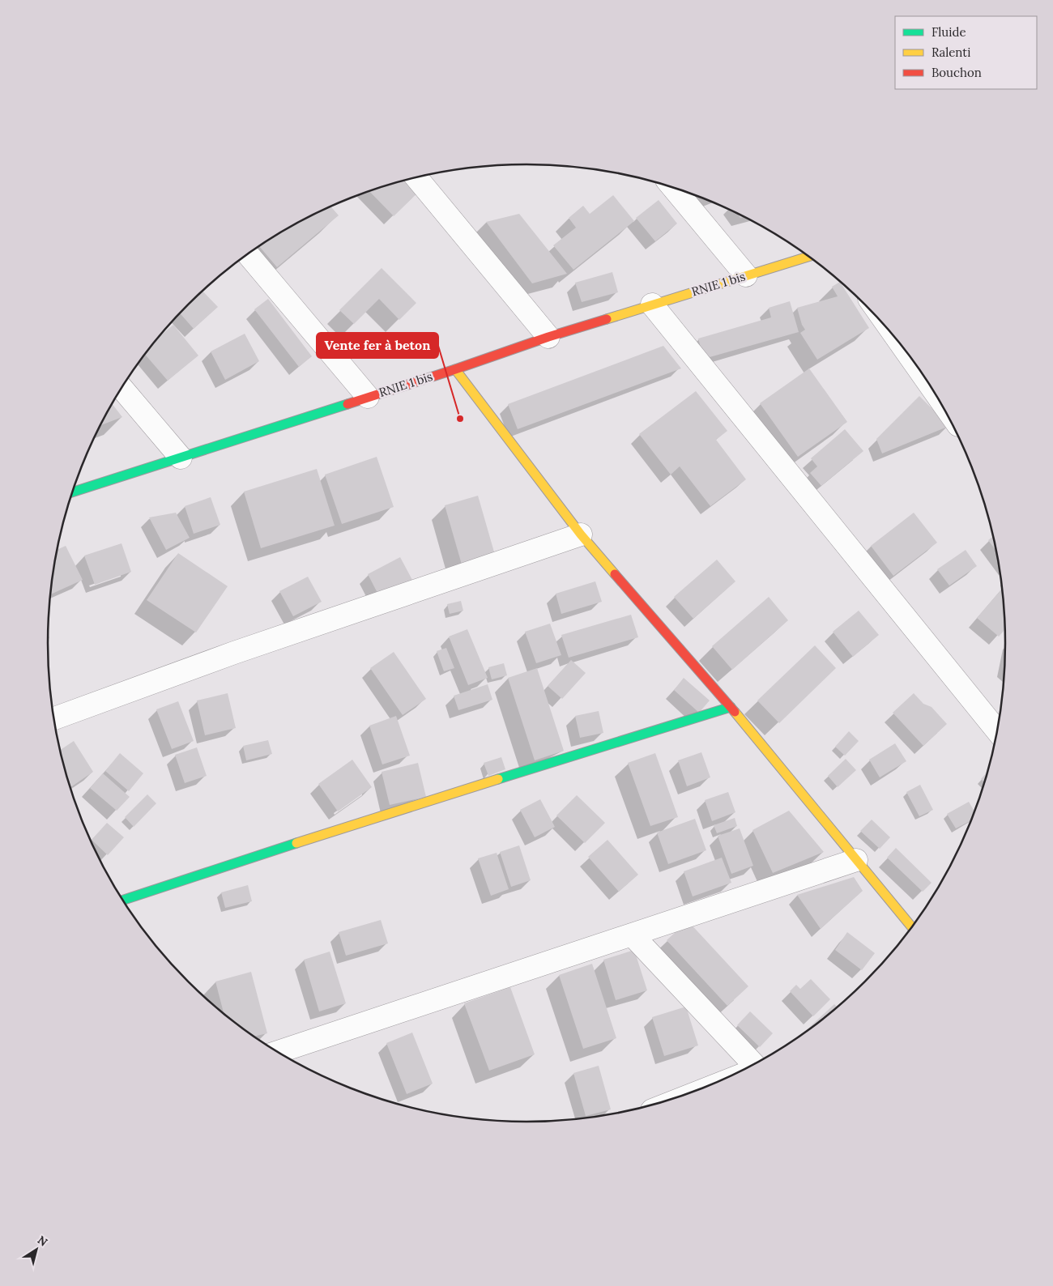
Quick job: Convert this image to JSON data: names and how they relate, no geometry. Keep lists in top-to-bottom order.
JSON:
{
  "streets": {
    "street": ["RNIE 1 bis"]
  },
  "places": ["Vente fer à beton"],
  "legend": ["Fluide", "Ralenti", "Bouchon"],
  "north": "top right"
}
